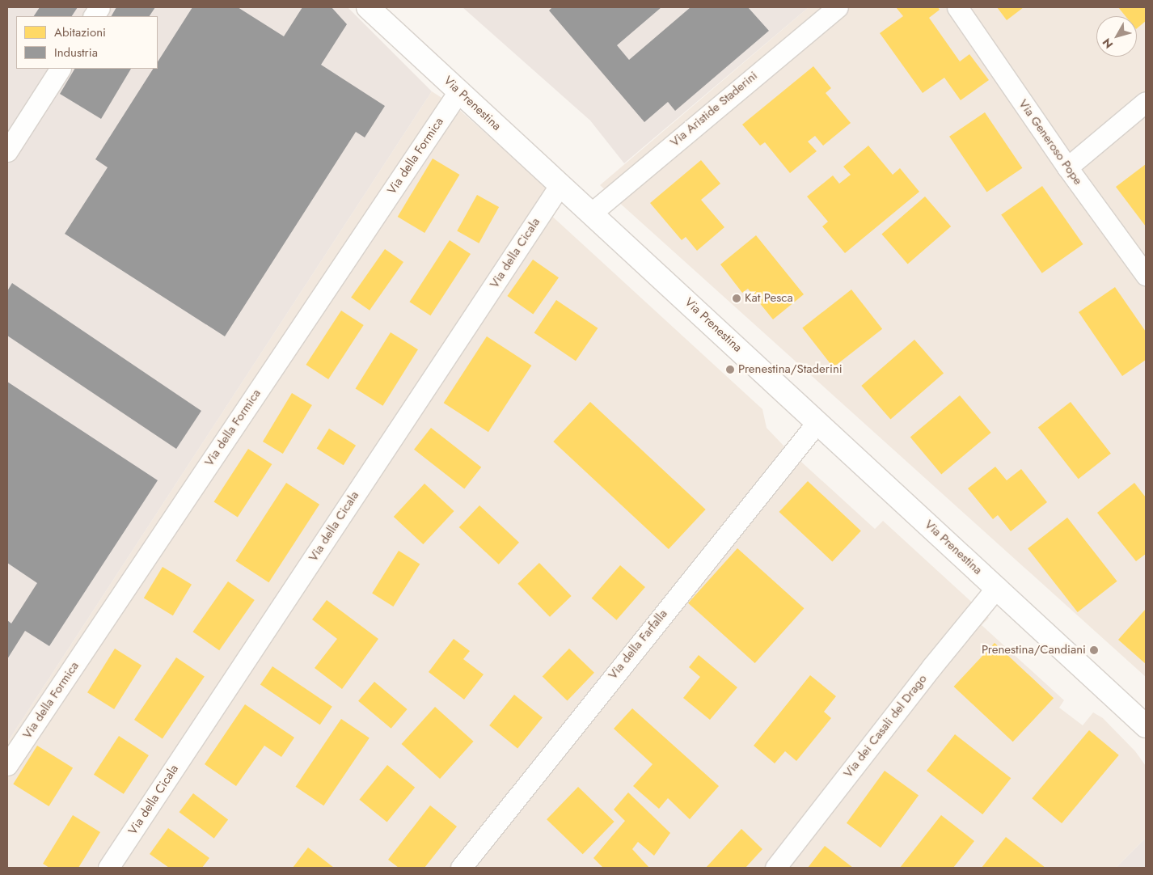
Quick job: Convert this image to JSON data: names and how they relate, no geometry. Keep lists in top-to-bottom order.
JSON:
{
  "streets": {
    "street": [
      "Via Prenestina",
      "Via Aristide Staderini",
      "Via Generoso Pope",
      "Via della Formica",
      "Via della Cicala",
      "Via della Farfalla",
      "Via dei Casali del Drago"
    ]
  },
  "crossings": [
    ["Via Prenestina", "Via Aristide Staderini"],
    ["Via Prenestina", "Via della Formica"],
    ["Via Prenestina", "Via della Cicala"],
    ["Via Prenestina", "Via della Farfalla"],
    ["Via Prenestina", "Via dei Casali del Drago"]
  ],
  "places": ["Kat Pesca", "Prenestina/Staderini", "Prenestina/Candiani"],
  "legend": ["Abitazioni", "Industria"],
  "north": "bottom left"
}
